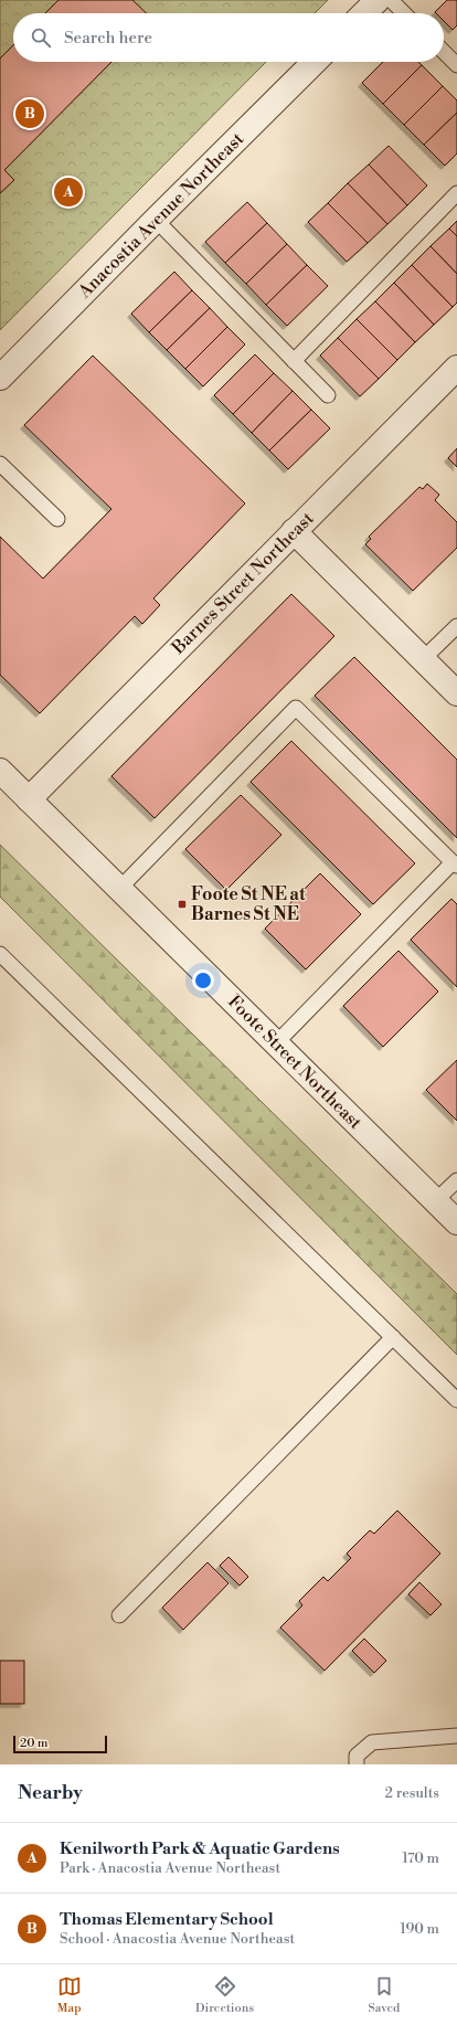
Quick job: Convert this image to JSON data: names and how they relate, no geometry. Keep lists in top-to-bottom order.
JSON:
{
  "streets": {
    "street": ["Anacostia Avenue Northeast", "Barnes Street Northeast", "Foote Street Northeast"]
  },
  "crossings": [
    ["Barnes Street Northeast", "Foote Street Northeast"]
  ],
  "places": {
    "transit": ["Foote St NE at Barnes St NE"]
  },
  "scale_bar": "20 m",
  "page": {
    "search": "Search here",
    "pins": ["B", "A"],
    "scale": "20 m",
    "heading": ["Nearby", "2 results"],
    "list": [
      {
        "mark": "A",
        "name": "Kenilworth Park & Aquatic Gardens",
        "note": "Park · Anacostia Avenue Northeast",
        "value": "170 m"
      },
      {
        "mark": "B",
        "name": "Thomas Elementary School",
        "note": "School · Anacostia Avenue Northeast",
        "value": "190 m"
      }
    ],
    "nav": ["Map", "Directions", "Saved"]
  }
}
